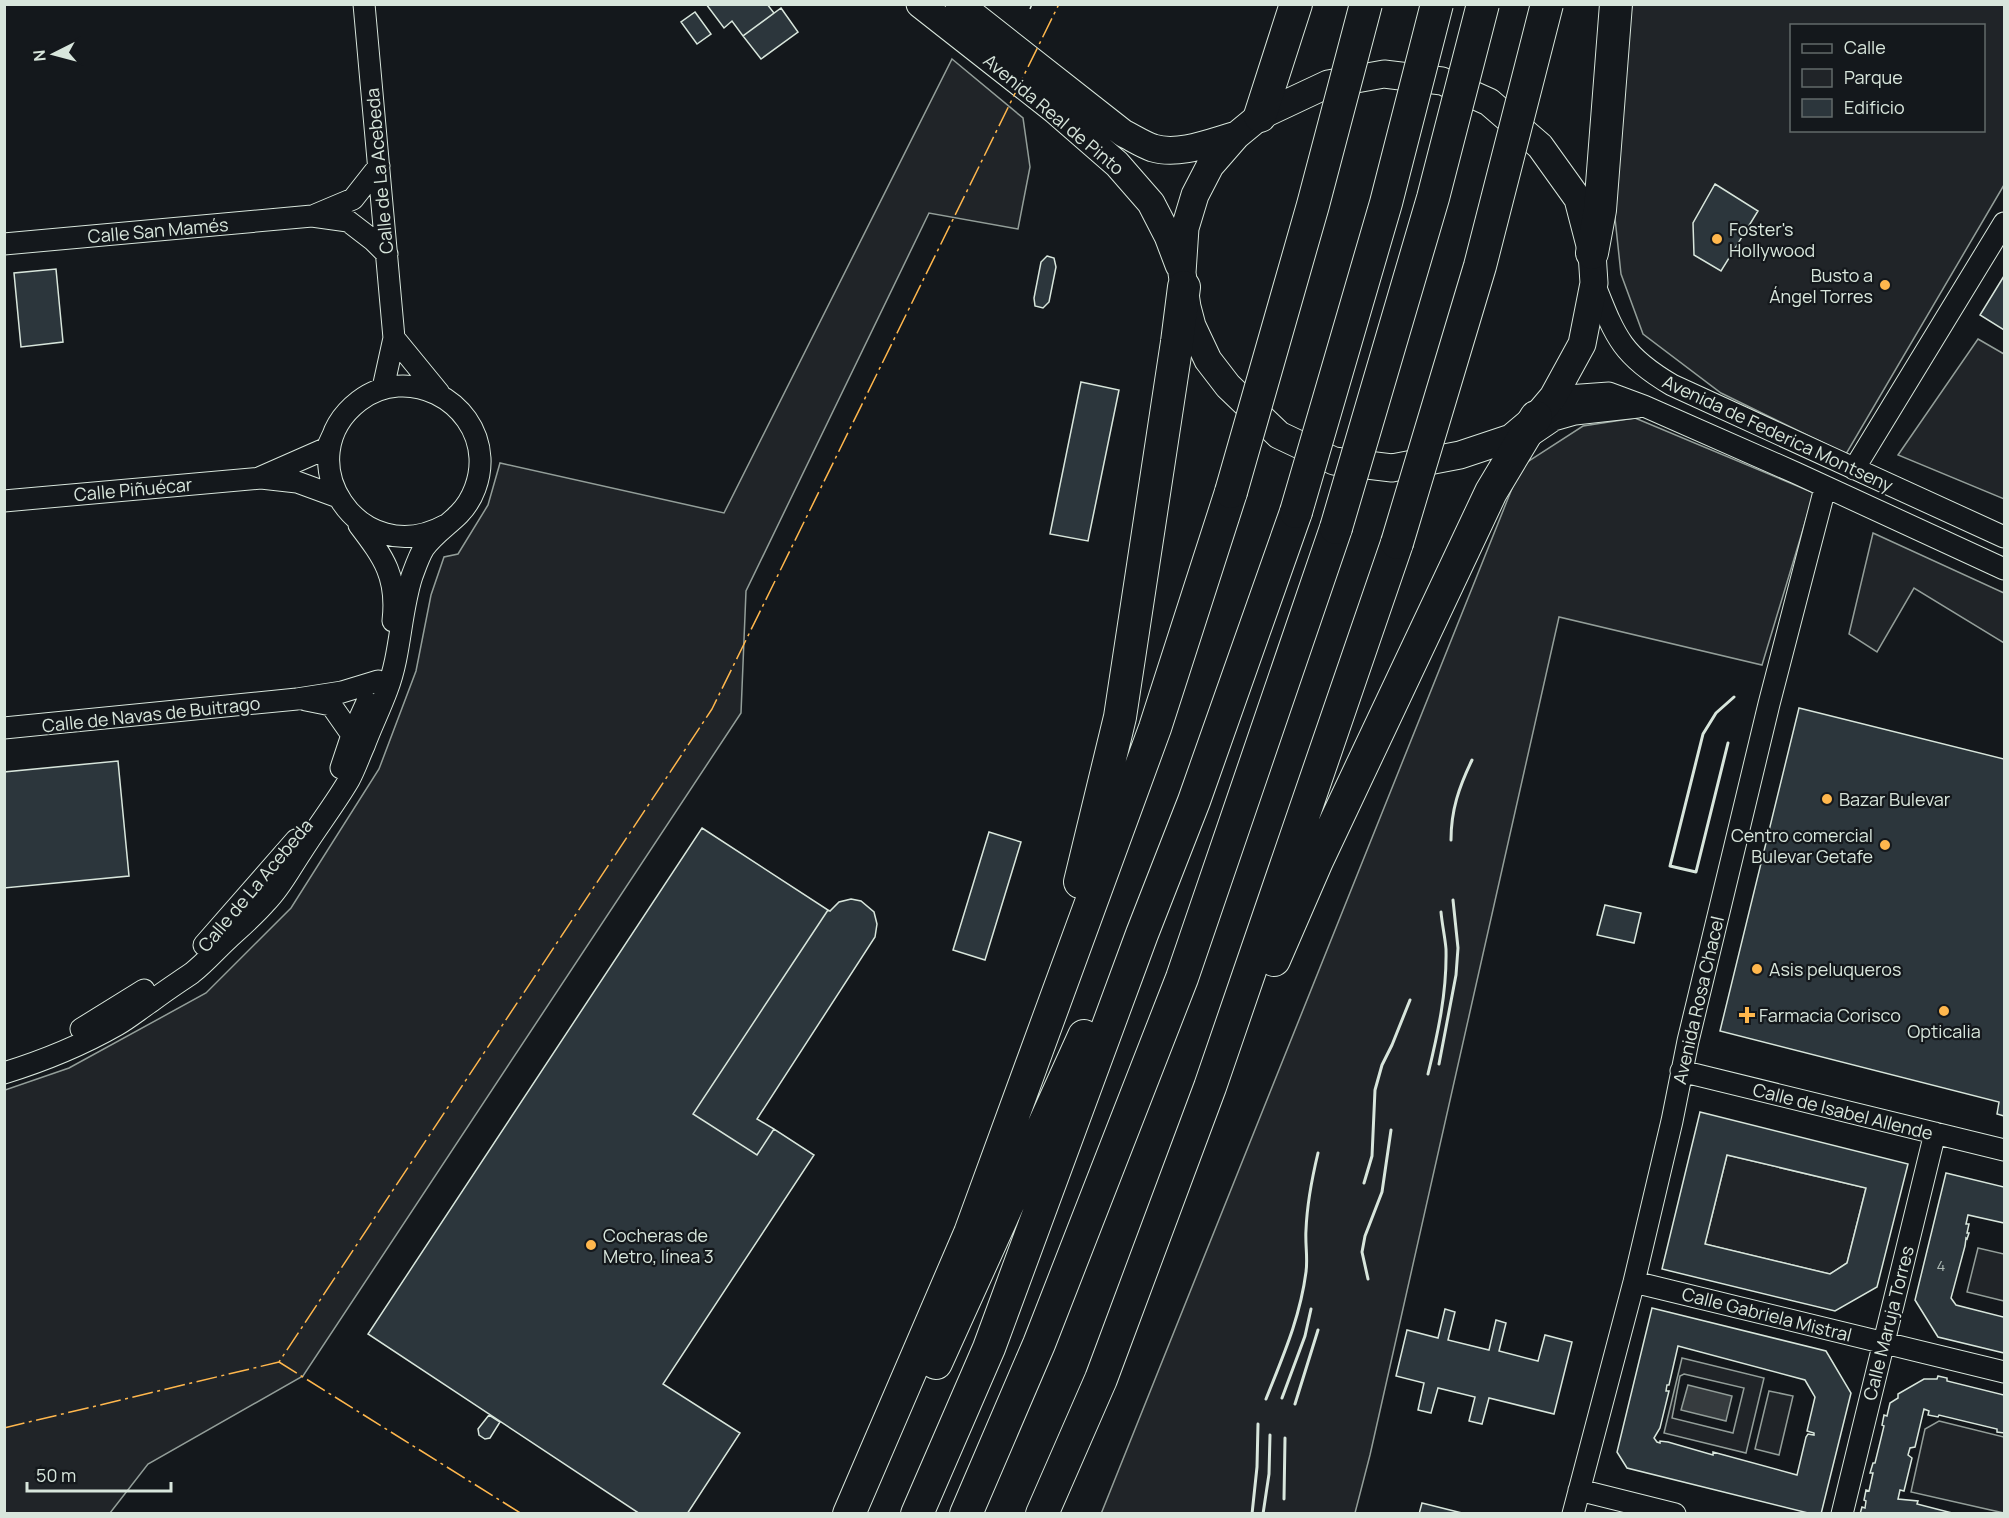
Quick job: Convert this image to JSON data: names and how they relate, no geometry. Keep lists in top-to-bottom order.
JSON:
{
  "streets": {
    "main road": ["Avenida Real de Pinto"],
    "street": [
      "Calle de La Acebeda",
      "Calle San Mamés",
      "Avenida de Federica Montseny",
      "Calle Piñuécar",
      "Calle de Navas de Buitrago",
      "Avenida Rosa Chacel",
      "Calle de Isabel Allende",
      "Calle Gabriela Mistral",
      "Calle Maruja Torres"
    ]
  },
  "crossings": [
    ["Calle de La Acebeda", "Calle San Mamés"],
    ["Calle de La Acebeda", "Calle Piñuécar"],
    ["Calle de La Acebeda", "Calle de Navas de Buitrago"],
    ["Avenida de Federica Montseny", "Avenida Rosa Chacel"],
    ["Avenida Rosa Chacel", "Calle de Isabel Allende"],
    ["Avenida Rosa Chacel", "Calle Gabriela Mistral"],
    ["Calle de Isabel Allende", "Calle Maruja Torres"],
    ["Calle Gabriela Mistral", "Calle Maruja Torres"]
  ],
  "places": {
    "other": [
      "Foster's Hollywood",
      "Busto a Ángel Torres",
      "Bazar Bulevar",
      "Centro comercial Bulevar Getafe",
      "Asis peluqueros",
      "Opticalia",
      "Cocheras de Metro, línea 3"
    ],
    "health": ["Farmacia Corisco"]
  },
  "house_numbers": ["4"],
  "legend": ["Calle", "Parque", "Edificio"],
  "scale_bar": "50 m",
  "north": "left"
}
